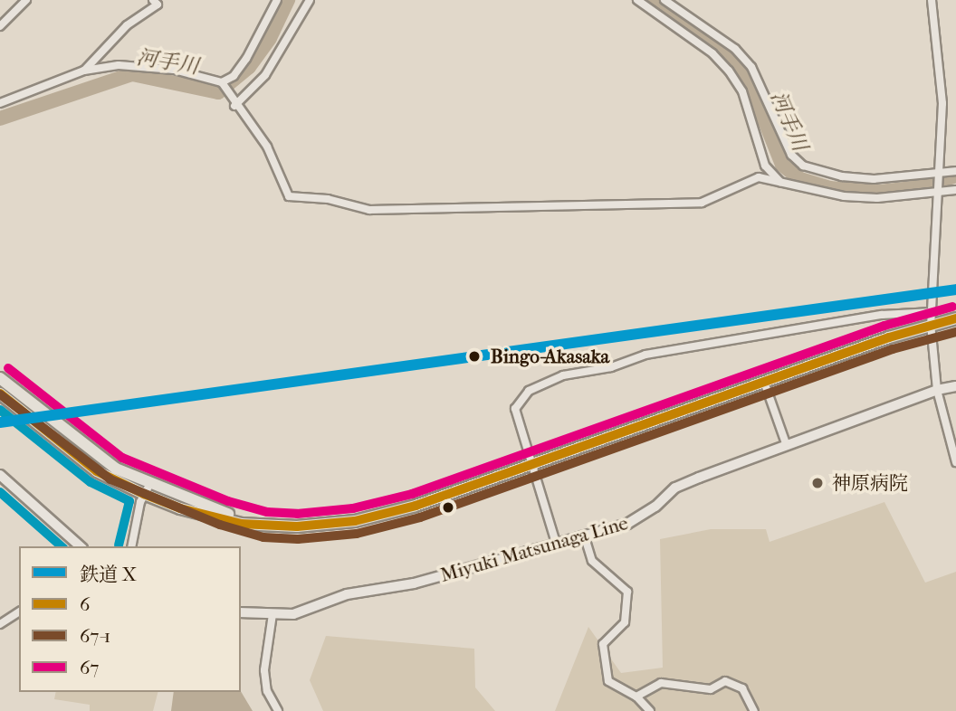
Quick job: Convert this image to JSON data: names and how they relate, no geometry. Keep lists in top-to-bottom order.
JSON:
{
  "streets": {
    "main road": ["Miyuki Matsunaga Line"]
  },
  "water": ["河手川"],
  "places": ["Bingo-Akasaka", "神原病院"],
  "lines": [
    "rail line X",
    "transit line 67",
    "transit line 6",
    "transit line 67-1"
  ],
  "legend": [
    "鉄道 X",
    "6",
    "67-1",
    "67"
  ]
}
